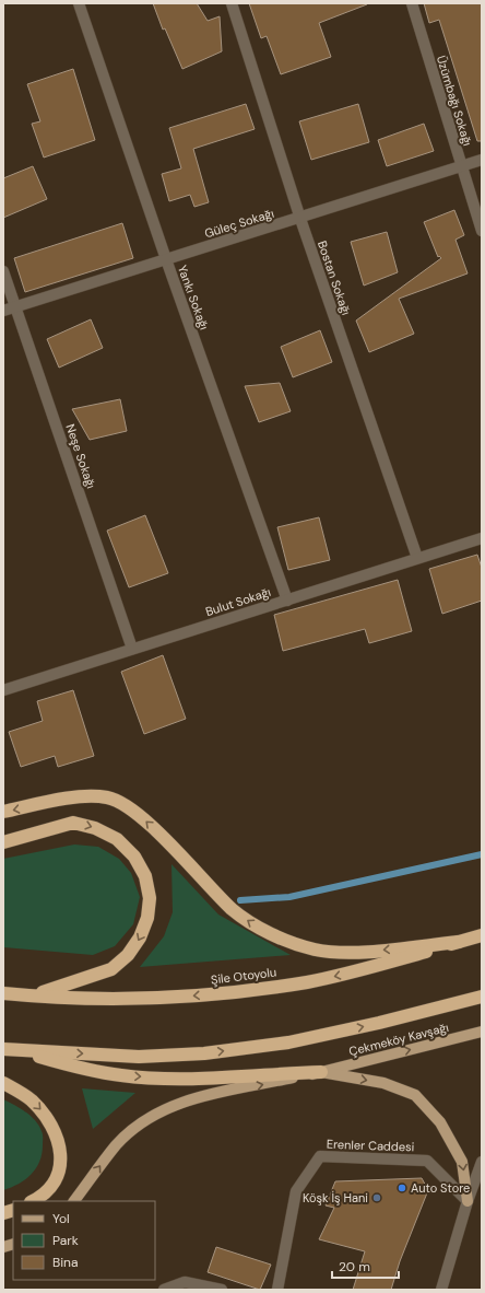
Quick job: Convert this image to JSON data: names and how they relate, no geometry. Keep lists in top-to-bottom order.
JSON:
{
  "streets": {
    "highway": ["Şile Otoyolu"],
    "main road": ["Çekmeköy Kavşağı"],
    "street": [
      "Üzümbağı Sokağı",
      "Güleç Sokağı",
      "Bostan Sokağı",
      "Yankı Sokağı",
      "Neşe Sokağı",
      "Bulut Sokağı",
      "Erenler Caddesi"
    ]
  },
  "crossings": [
    ["Üzümbağı Sokağı", "Güleç Sokağı"],
    ["Güleç Sokağı", "Bostan Sokağı"],
    ["Güleç Sokağı", "Yankı Sokağı"],
    ["Güleç Sokağı", "Neşe Sokağı"],
    ["Bostan Sokağı", "Bulut Sokağı"],
    ["Yankı Sokağı", "Bulut Sokağı"],
    ["Neşe Sokağı", "Bulut Sokağı"]
  ],
  "one_way": ["Çekmeköy Kavşağı"],
  "places": ["Auto Store", "Köşk İş Hani"],
  "legend": ["Yol", "Park", "Bina"],
  "scale_bar": "20 m"
}
